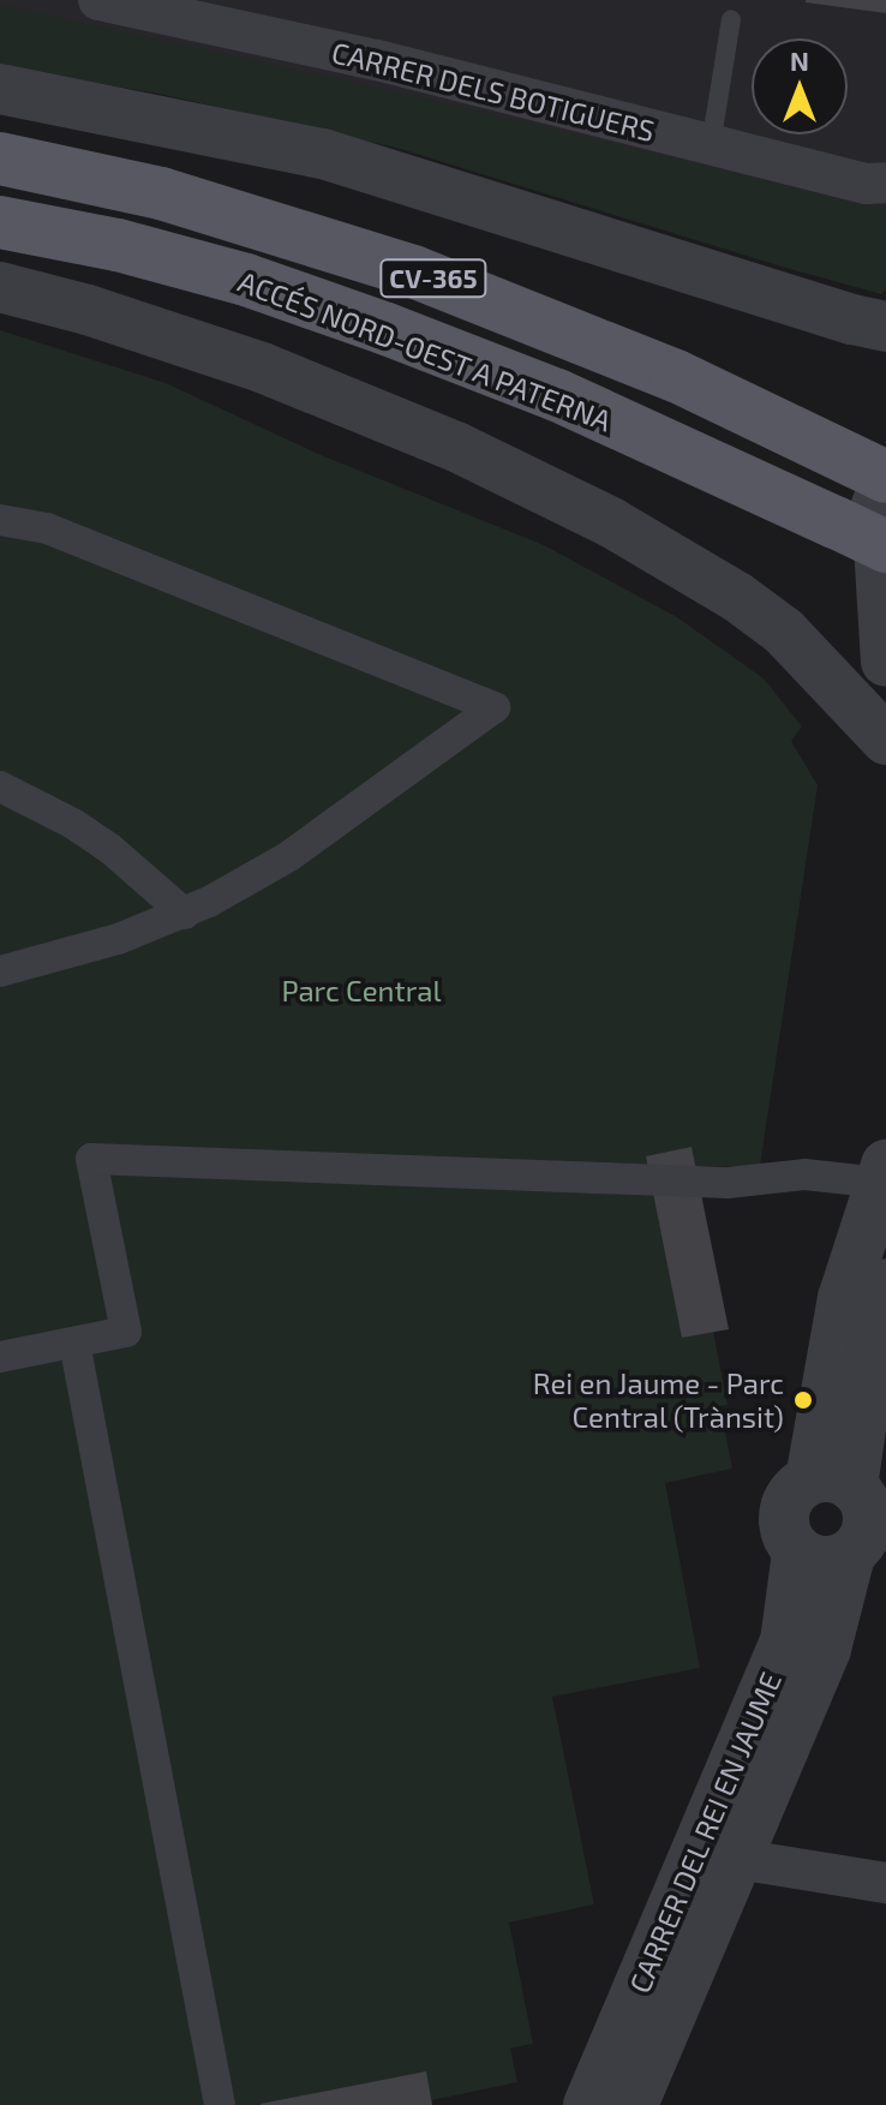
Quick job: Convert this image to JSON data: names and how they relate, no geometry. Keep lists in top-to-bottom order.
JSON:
{
  "streets": {
    "main road": ["CV-365", "ACCÉS NORD-OEST A PATERNA"],
    "street": ["CARRER DELS BOTIGUERS", "CARRER DEL REI EN JAUME"]
  },
  "parks": ["Parc Central"],
  "places": ["Rei en Jaume - Parc Central (Trànsit)"],
  "north": "top"
}
